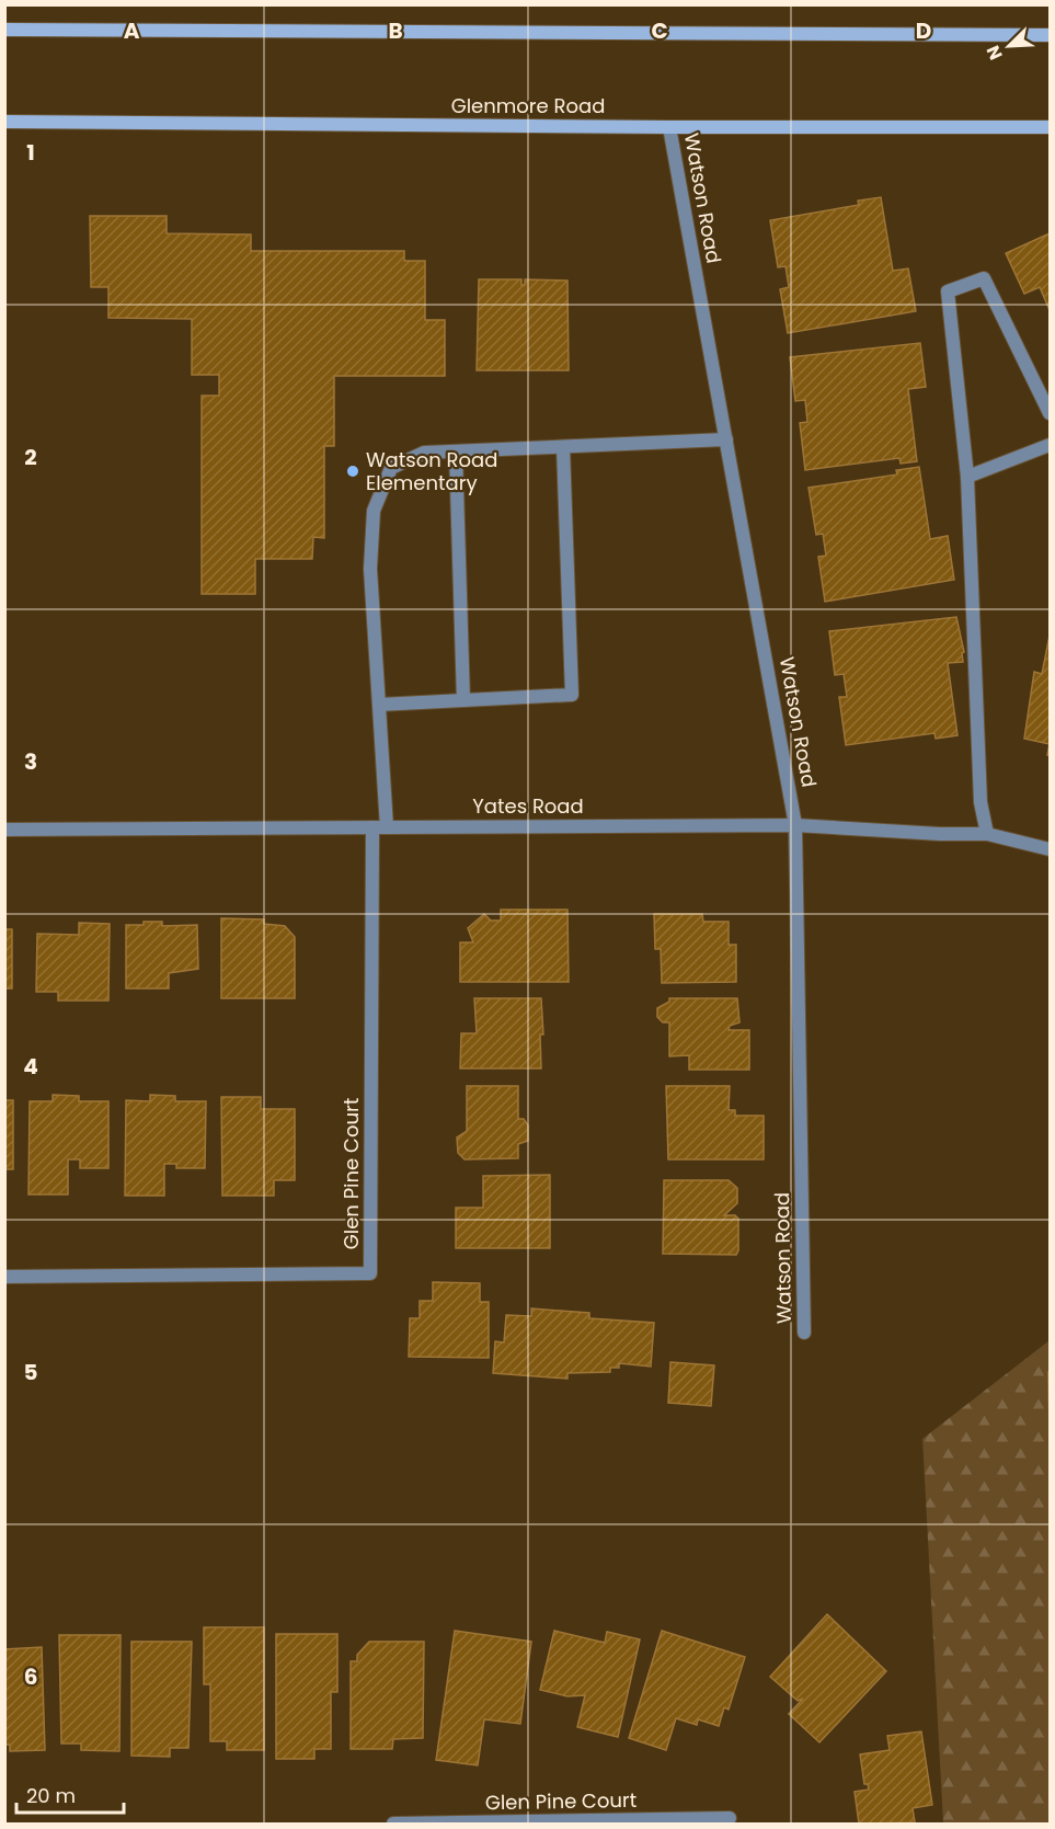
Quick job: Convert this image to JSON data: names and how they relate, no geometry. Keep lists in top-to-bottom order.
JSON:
{
  "streets": {
    "main road": ["Glenmore Road"],
    "street": ["Watson Road", "Yates Road", "Glen Pine Court"]
  },
  "crossings": [
    ["Glenmore Road", "Watson Road"],
    ["Watson Road", "Yates Road"],
    ["Yates Road", "Glen Pine Court"]
  ],
  "places": ["Watson Road Elementary"],
  "scale_bar": "20 m",
  "north": "bottom left",
  "grid": {
    "columns": [
      "A",
      "B",
      "C",
      "D"
    ],
    "rows": [
      "1",
      "2",
      "3",
      "4",
      "5",
      "6"
    ]
  }
}
